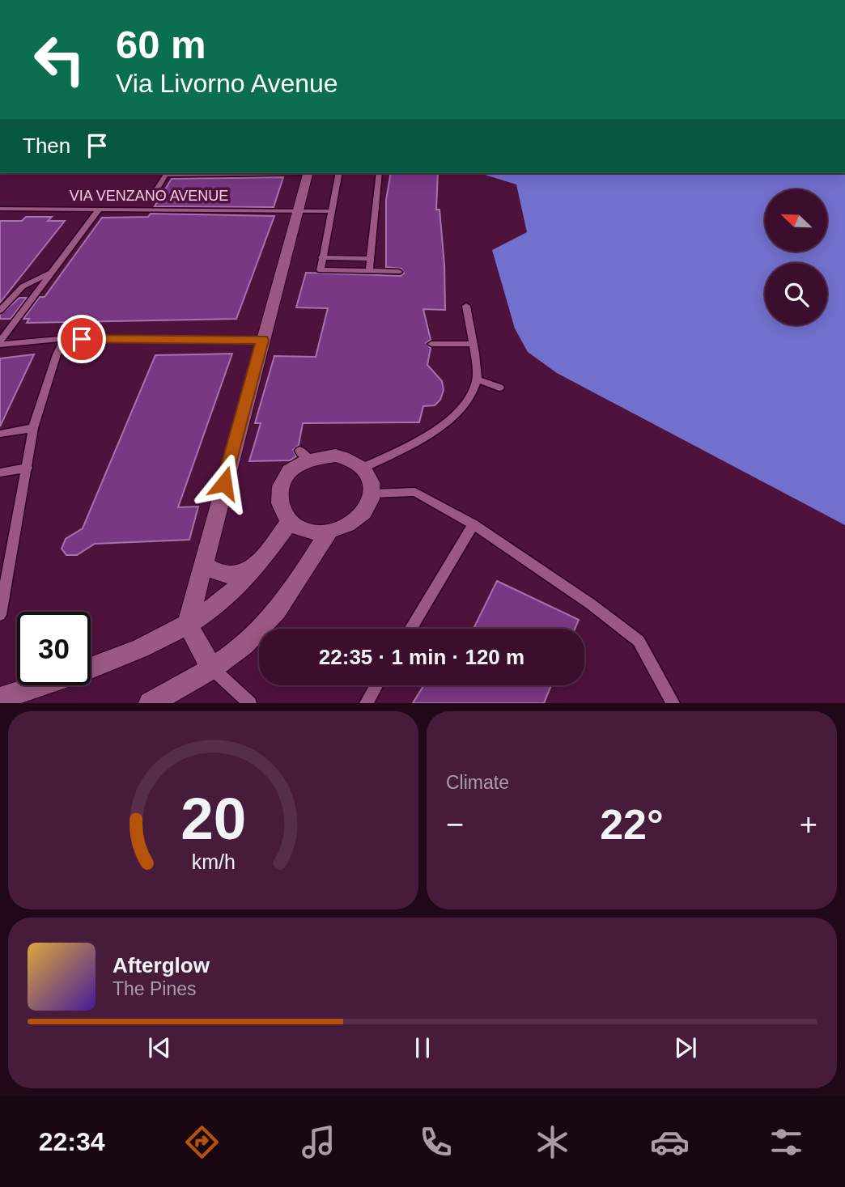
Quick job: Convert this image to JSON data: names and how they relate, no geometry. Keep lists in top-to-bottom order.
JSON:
{
  "streets": {
    "lane": ["VIA VENZANO AVENUE"]
  },
  "north": "top left",
  "page": {
    "turn": ["60 m", "Via Livorno Avenue"],
    "then": "Then",
    "limit": "30",
    "trip": "22:35 · 1 min · 120 m",
    "tile": "Climate",
    "heat": ["−", "22°", "+"],
    "song": ["Afterglow", "The Pines"],
    "tabs": "22:34",
    "gauge": ["20", "km/h"]
  }
}
